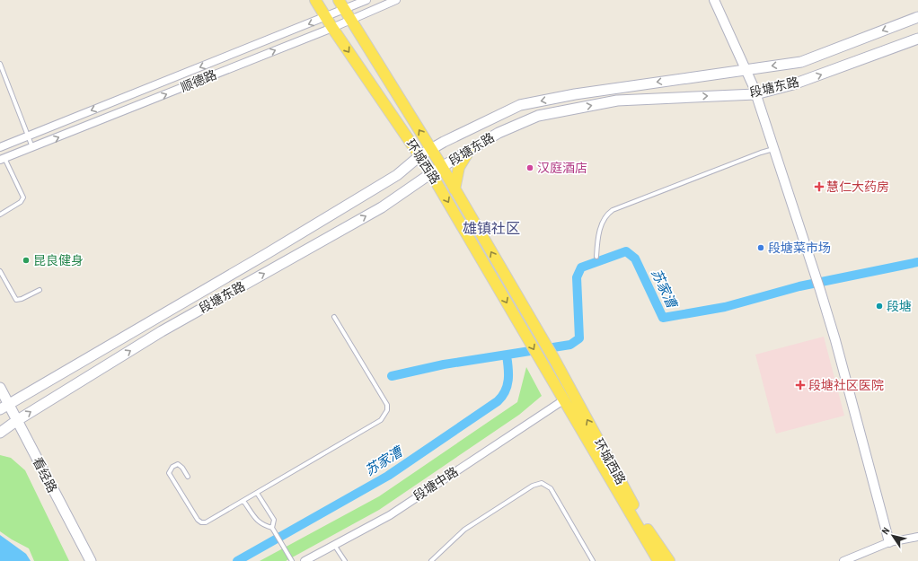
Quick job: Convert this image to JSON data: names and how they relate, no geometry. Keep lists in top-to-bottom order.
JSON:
{
  "streets": {
    "main road": ["段塘东路", "环城西路", "看经路"],
    "street": ["顺德路", "段塘中路"]
  },
  "crossings": [
    ["顺德路", "环城西路"],
    ["段塘东路", "环城西路"],
    ["段塘东路", "看经路"],
    ["环城西路", "段塘中路"]
  ],
  "districts": ["雄镇社区"],
  "water": ["苏家漕"],
  "places": {
    "other": [
      "汉庭酒店",
      "段塘菜市场",
      "昆良健身",
      "段塘"
    ],
    "health": ["慧仁大药房", "段塘社区医院"]
  },
  "north": "top left"
}
